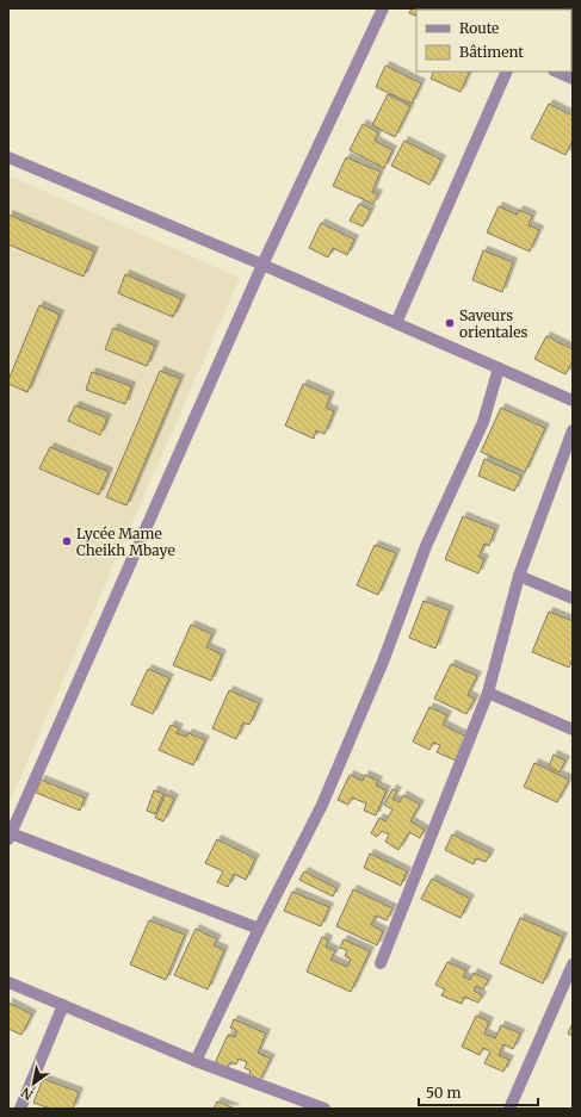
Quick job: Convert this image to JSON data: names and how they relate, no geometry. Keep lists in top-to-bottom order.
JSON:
{
  "places": ["Saveurs orientales", "Lycée Mame Cheikh Mbaye"],
  "legend": ["Route", "Bâtiment"],
  "scale_bar": "50 m",
  "north": "bottom left"
}
